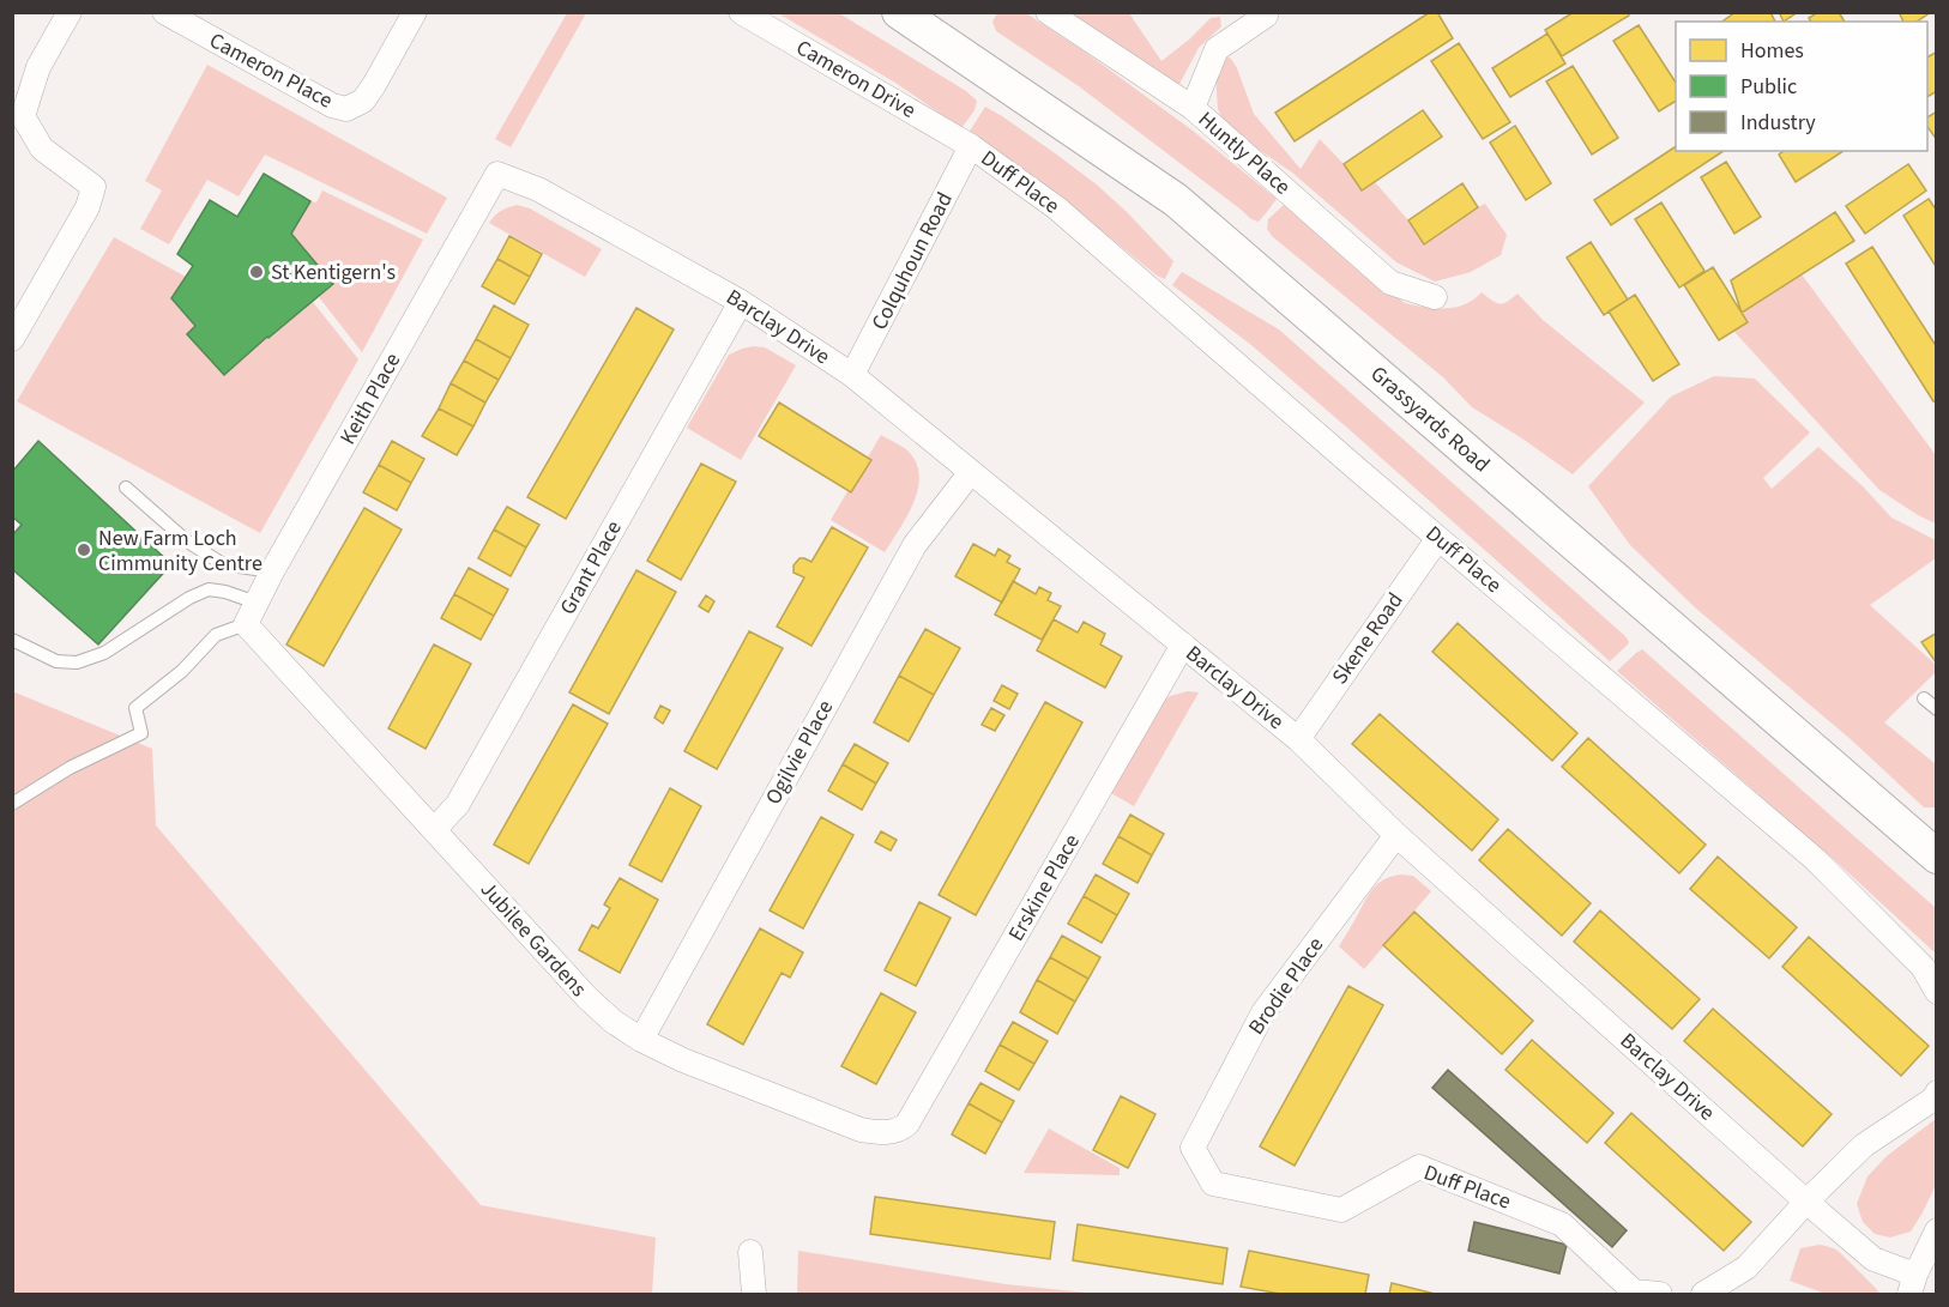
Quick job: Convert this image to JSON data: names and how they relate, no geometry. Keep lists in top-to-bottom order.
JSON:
{
  "streets": {
    "main road": ["Grassyards Road"],
    "street": [
      "Cameron Place",
      "Cameron Drive",
      "Huntly Place",
      "Duff Place",
      "Colquhoun Road",
      "Barclay Drive",
      "Keith Place",
      "Grant Place",
      "Skene Road",
      "Ogilvie Place",
      "Erskine Place",
      "Jubilee Gardens",
      "Brodie Place"
    ]
  },
  "crossings": [
    ["Cameron Drive", "Duff Place"],
    ["Cameron Drive", "Colquhoun Road"],
    ["Duff Place", "Colquhoun Road"],
    ["Duff Place", "Skene Road"],
    ["Duff Place", "Brodie Place"],
    ["Colquhoun Road", "Barclay Drive"],
    ["Barclay Drive", "Keith Place"],
    ["Barclay Drive", "Grant Place"],
    ["Barclay Drive", "Skene Road"],
    ["Barclay Drive", "Ogilvie Place"],
    ["Barclay Drive", "Erskine Place"],
    ["Barclay Drive", "Brodie Place"],
    ["Keith Place", "Jubilee Gardens"],
    ["Grant Place", "Jubilee Gardens"],
    ["Ogilvie Place", "Jubilee Gardens"],
    ["Erskine Place", "Jubilee Gardens"]
  ],
  "places": ["St Kentigern's", "New Farm Loch Cimmunity Centre"],
  "legend": ["Homes", "Public", "Industry"]
}
